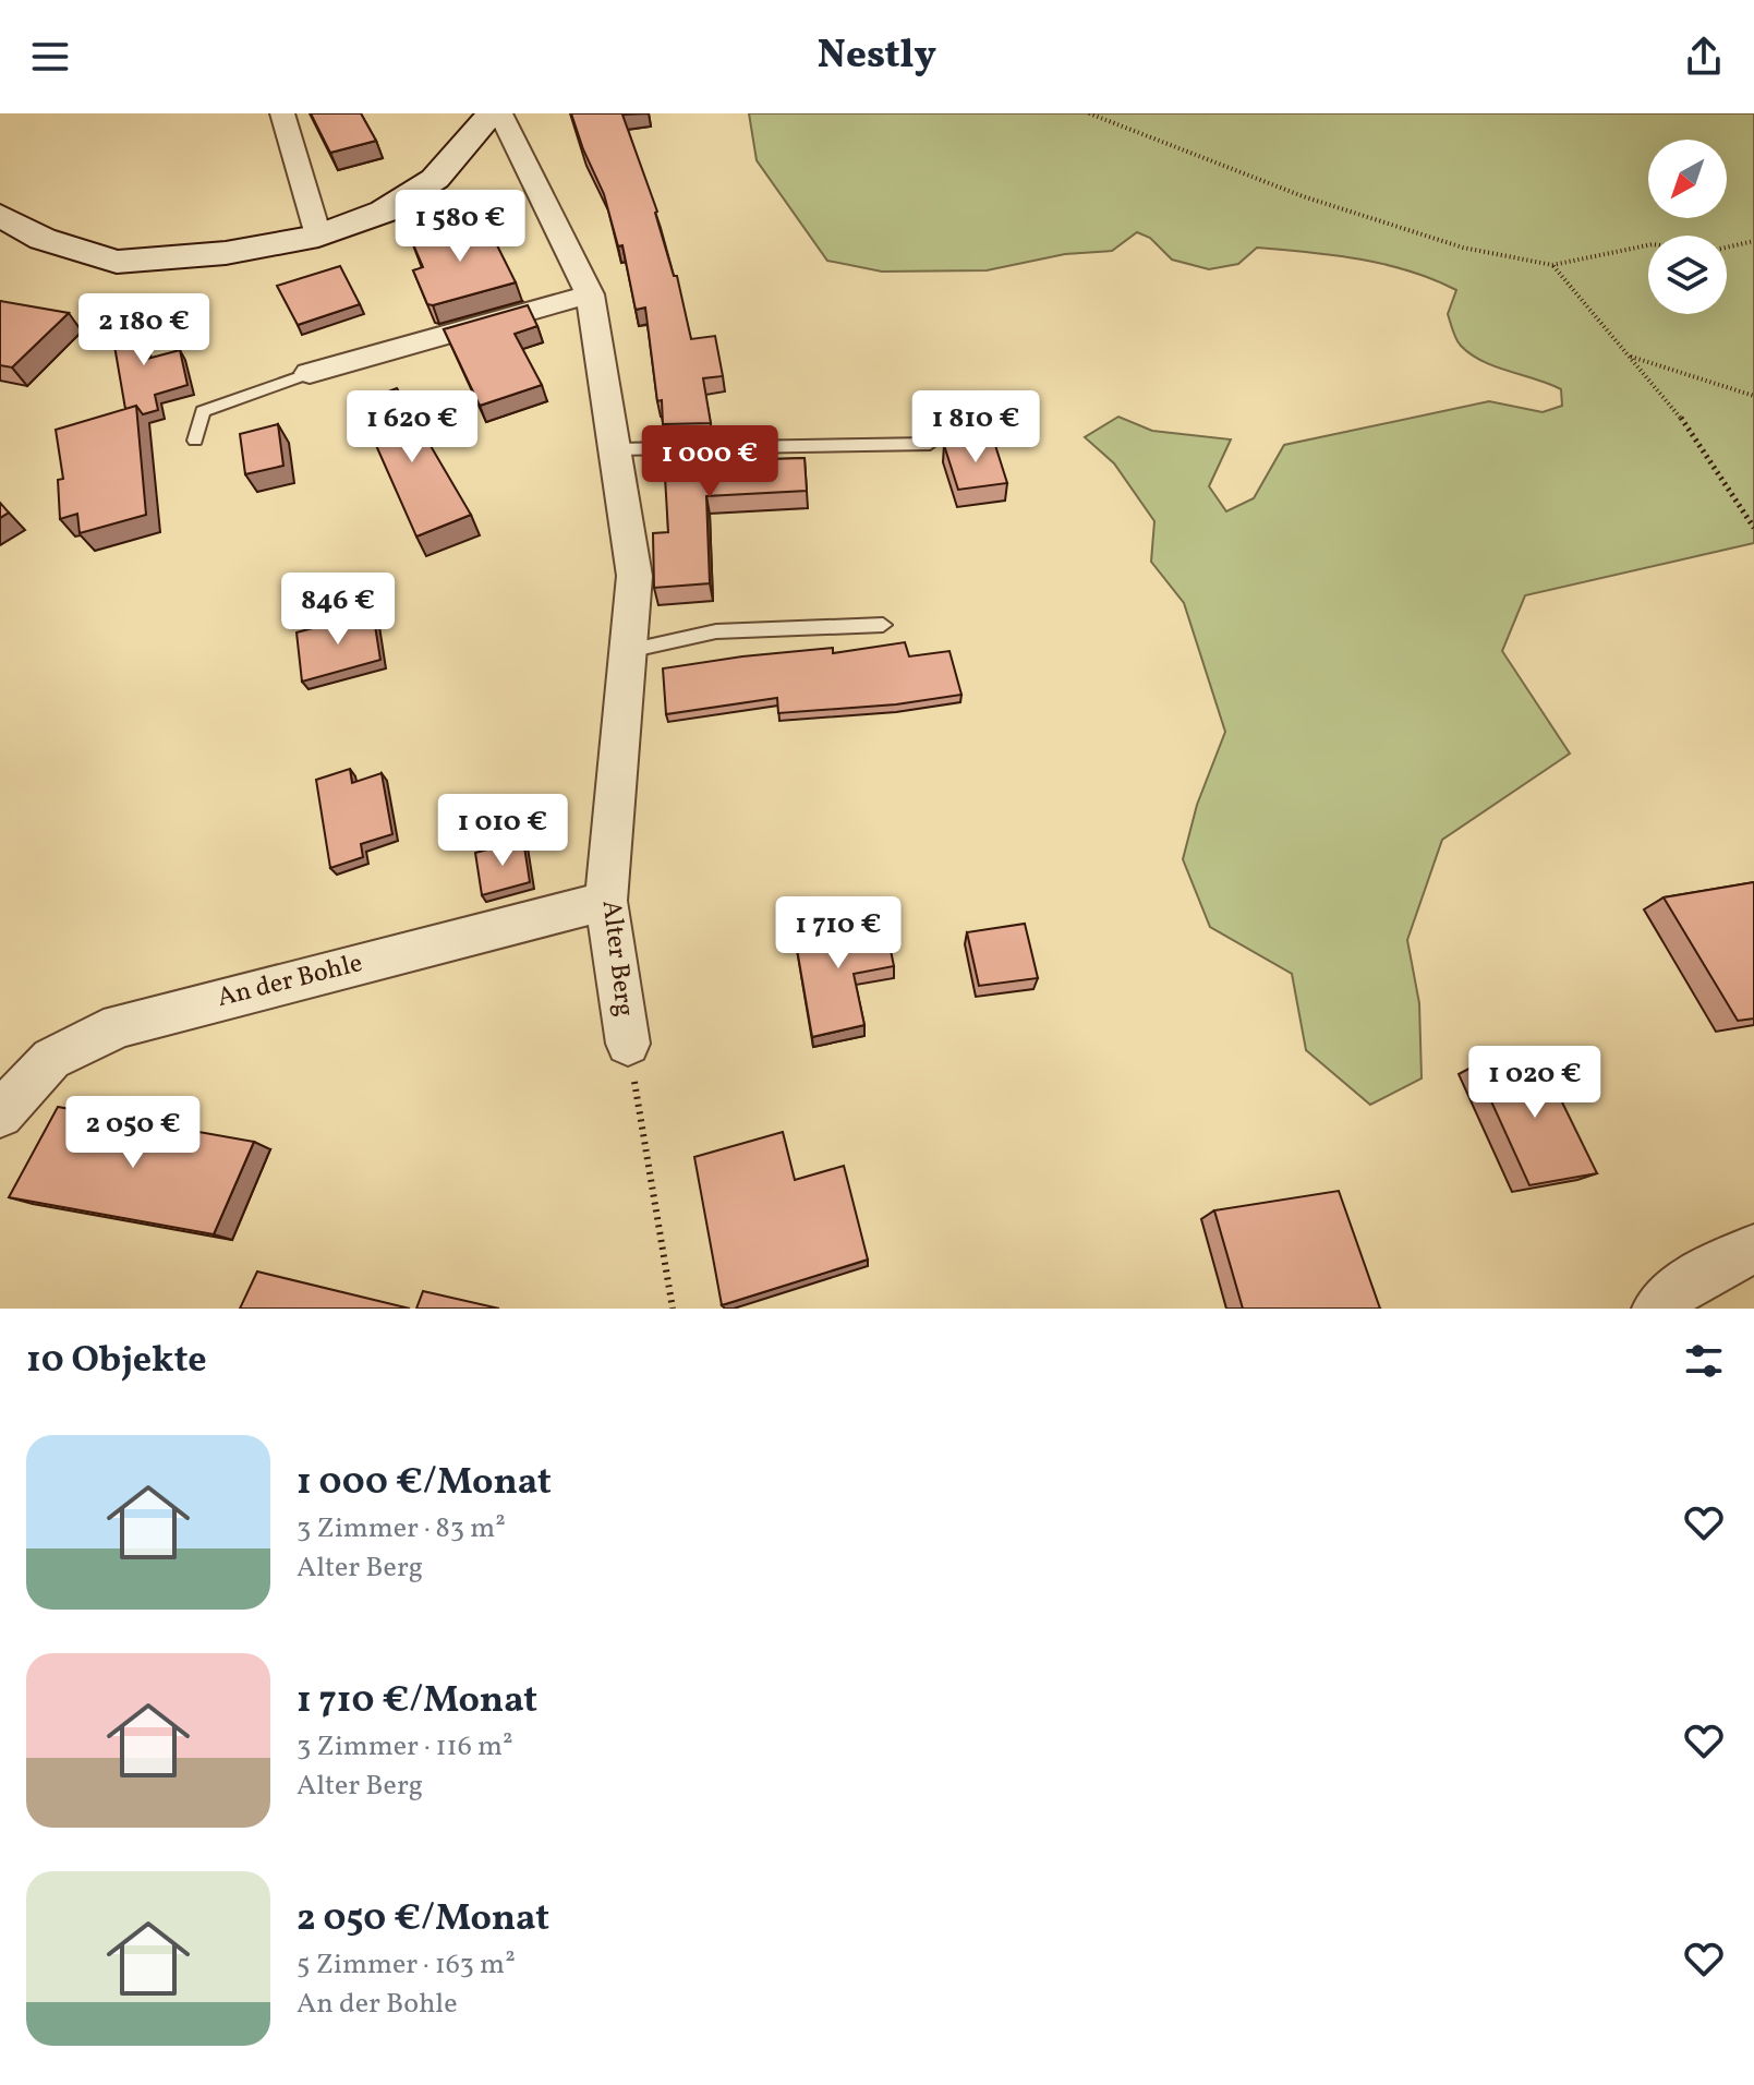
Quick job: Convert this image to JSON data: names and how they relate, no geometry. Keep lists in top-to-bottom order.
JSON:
{
  "streets": {
    "street": ["Alter Berg", "An der Bohle"]
  },
  "crossings": [
    ["Alter Berg", "An der Bohle"]
  ],
  "north": "bottom left",
  "page": {
    "header": "Nestly",
    "price": [
      "1 580 €",
      "2 180 €",
      "1 620 €",
      "1 810 €",
      "1 000 €",
      "846 €",
      "1 010 €",
      "1 710 €",
      "1 020 €",
      "2 050 €"
    ],
    "heading": "10 Objekte",
    "list": [
      {
        "name": "1 000 €/Monat",
        "note": "3 Zimmer · 83 m² · Alter Berg"
      },
      {
        "name": "1 710 €/Monat",
        "note": "3 Zimmer · 116 m² · Alter Berg"
      },
      {
        "name": "2 050 €/Monat",
        "note": "5 Zimmer · 163 m² · An der Bohle"
      }
    ]
  }
}
